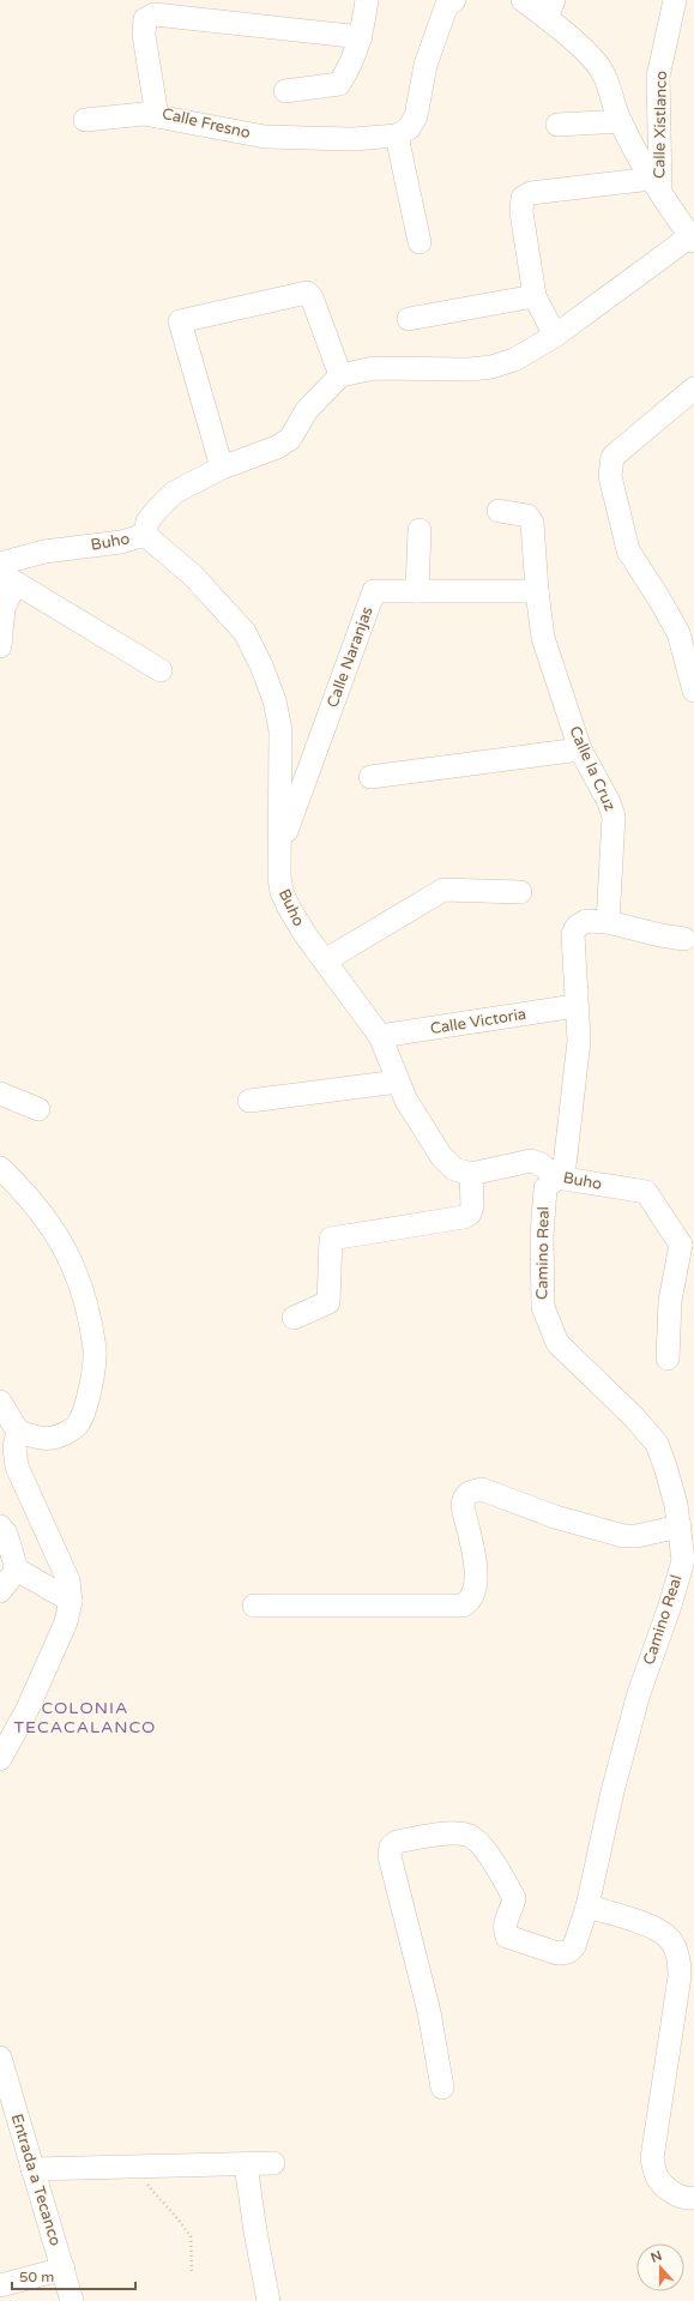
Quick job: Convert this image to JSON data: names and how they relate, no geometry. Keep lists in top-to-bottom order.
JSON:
{
  "streets": {
    "street": [
      "Calle Fresno",
      "Calle Xistlanco",
      "Buho",
      "Calle Naranjas",
      "Calle la Cruz",
      "Calle Victoria",
      "Camino Real",
      "Entrada a Tecanco"
    ]
  },
  "crossings": [
    ["Buho", "Calle Naranjas"],
    ["Buho", "Calle Victoria"],
    ["Buho", "Camino Real"],
    ["Calle Naranjas", "Calle la Cruz"]
  ],
  "districts": ["COLONIA TECACALANCO"],
  "scale_bar": "50 m",
  "north": "top"
}
